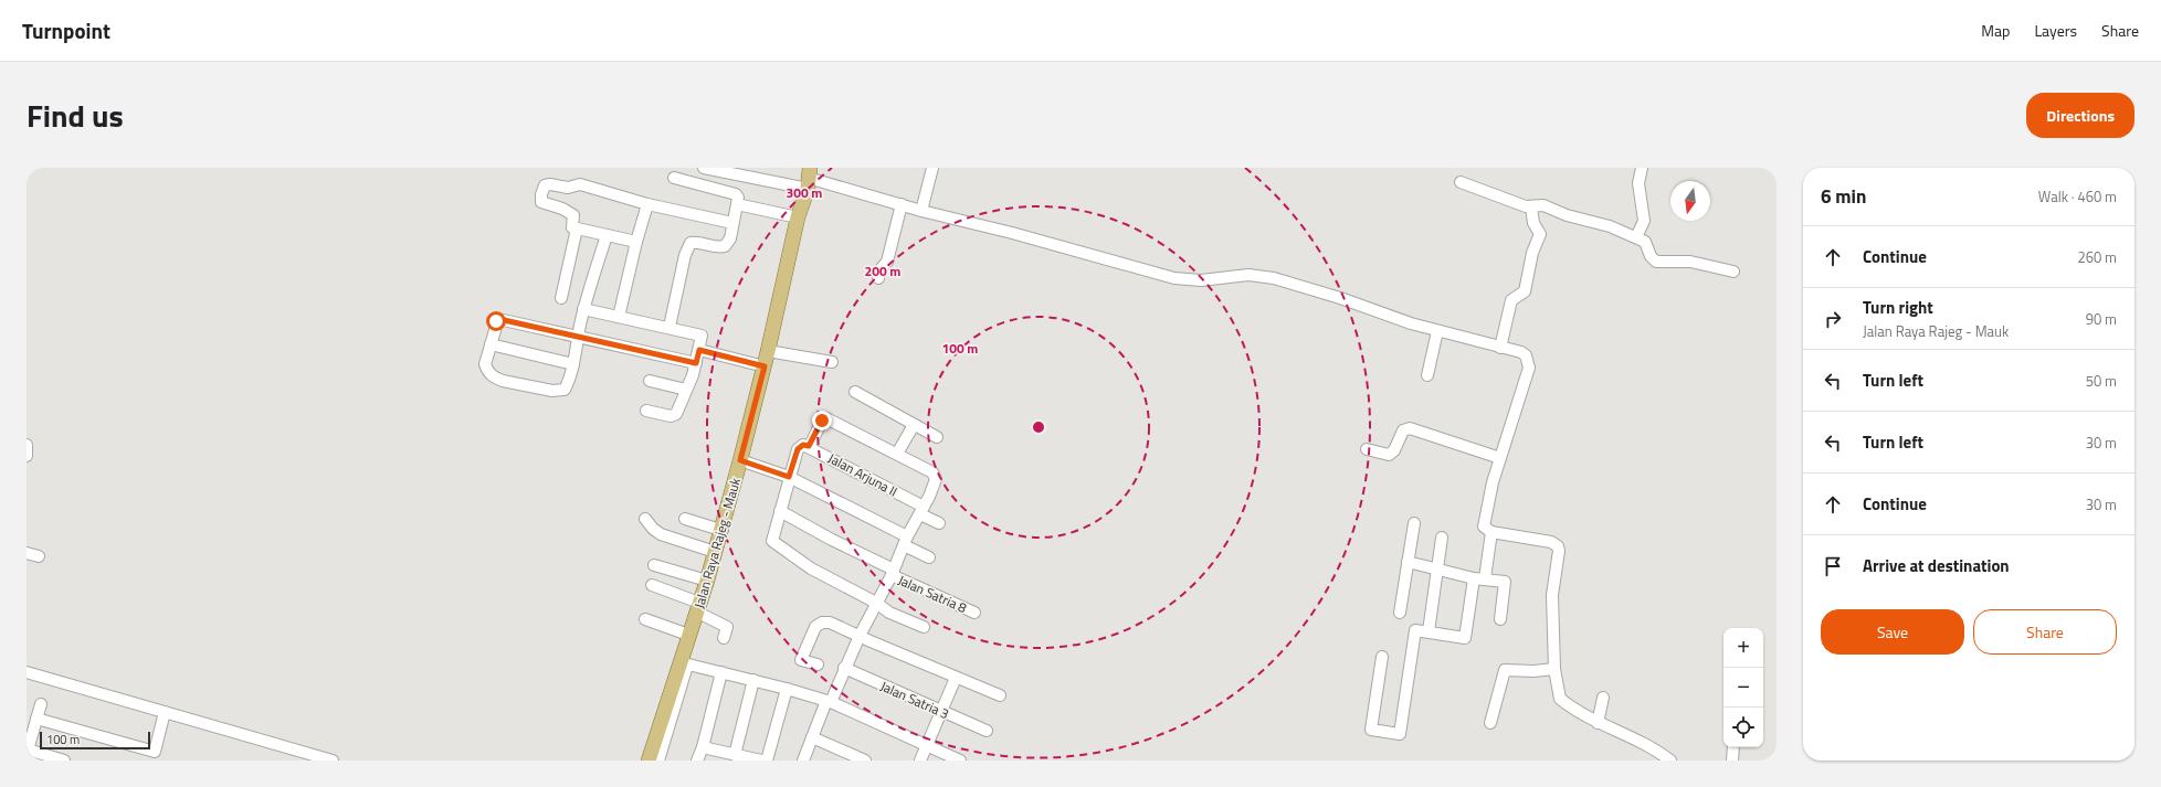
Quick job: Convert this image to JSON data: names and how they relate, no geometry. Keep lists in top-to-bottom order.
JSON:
{
  "streets": {
    "main road": ["Jalan Raya Rajeg - Mauk"],
    "street": ["Jalan Arjuna II", "Jalan Satria 8", "Jalan Satria 3"]
  },
  "scale_bar": "100 m",
  "north": "bottom",
  "page": {
    "header": "Turnpoint",
    "nav": ["Map", "Layers", "Share"],
    "title": "Find us",
    "buttons": [
      "Directions",
      ["Save", "Share"]
    ],
    "heading": ["6 min", "Walk · 460 m"],
    "list": [
      ["Continue", "260 m"],
      ["Turn right", "Jalan Raya Rajeg - Mauk", "90 m"],
      ["Turn left", "50 m"],
      ["Turn left", "30 m"],
      ["Continue", "30 m"],
      "Arrive at destination"
    ],
    "map_buttons": ["+", "−"],
    "scale": "100 m"
  },
  "rings": ["300 m", "200 m", "100 m"]
}
